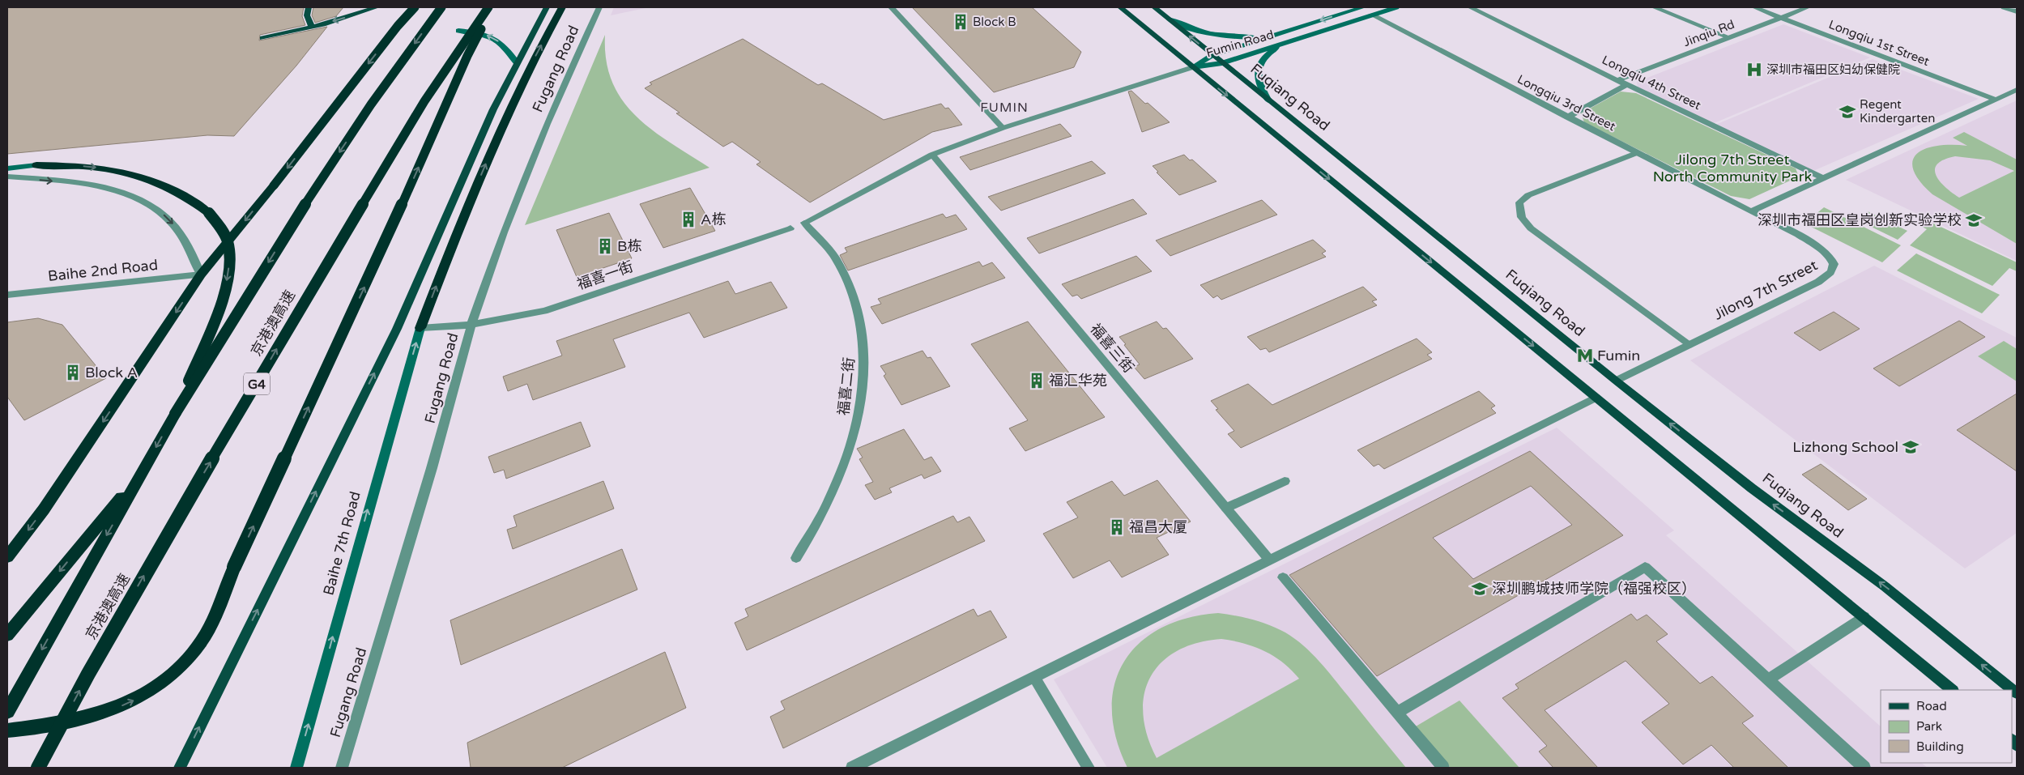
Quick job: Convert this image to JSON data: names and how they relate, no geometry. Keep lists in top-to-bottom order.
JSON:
{
  "streets": {
    "highway": ["京港澳高速", "G4"],
    "main road": ["Fumin Road", "Fuqiang Road", "Baihe 7th Road"],
    "street": [
      "Jinqiu Rd",
      "Longqiu 1st Street",
      "Fugang Road",
      "Longqiu 4th Street",
      "Longqiu 3rd Street",
      "Baihe 2nd Road",
      "福喜一街",
      "Jilong 7th Street",
      "福喜三街",
      "福喜二街"
    ]
  },
  "crossings": [
    ["Jinqiu Rd", "Longqiu 1st Street"],
    ["Jinqiu Rd", "Longqiu 4th Street"],
    ["Fumin Road", "Fuqiang Road"],
    ["Fumin Road", "Longqiu 3rd Street"],
    ["Fugang Road", "福喜一街"],
    ["Fuqiang Road", "Jilong 7th Street"],
    ["Longqiu 3rd Street", "Jilong 7th Street"],
    ["福喜一街", "Baihe 7th Road"],
    ["福喜三街", "福喜二街"]
  ],
  "districts": ["FUMIN"],
  "parks": ["Jilong 7th Street North Community Park"],
  "places": {
    "building": [
      "Block B",
      "A栋",
      "B栋",
      "Block A",
      "福汇华苑",
      "福昌大厦"
    ],
    "hospital": ["深圳市福田区妇幼保健院"],
    "school or university": [
      "Regent Kindergarten",
      "深圳市福田区皇岗创新实验学校",
      "Lizhong School",
      "深圳鹏城技师学院（福强校区）"
    ],
    "metro station": ["Fumin"]
  },
  "legend": ["Road", "Park", "Building"]
}
